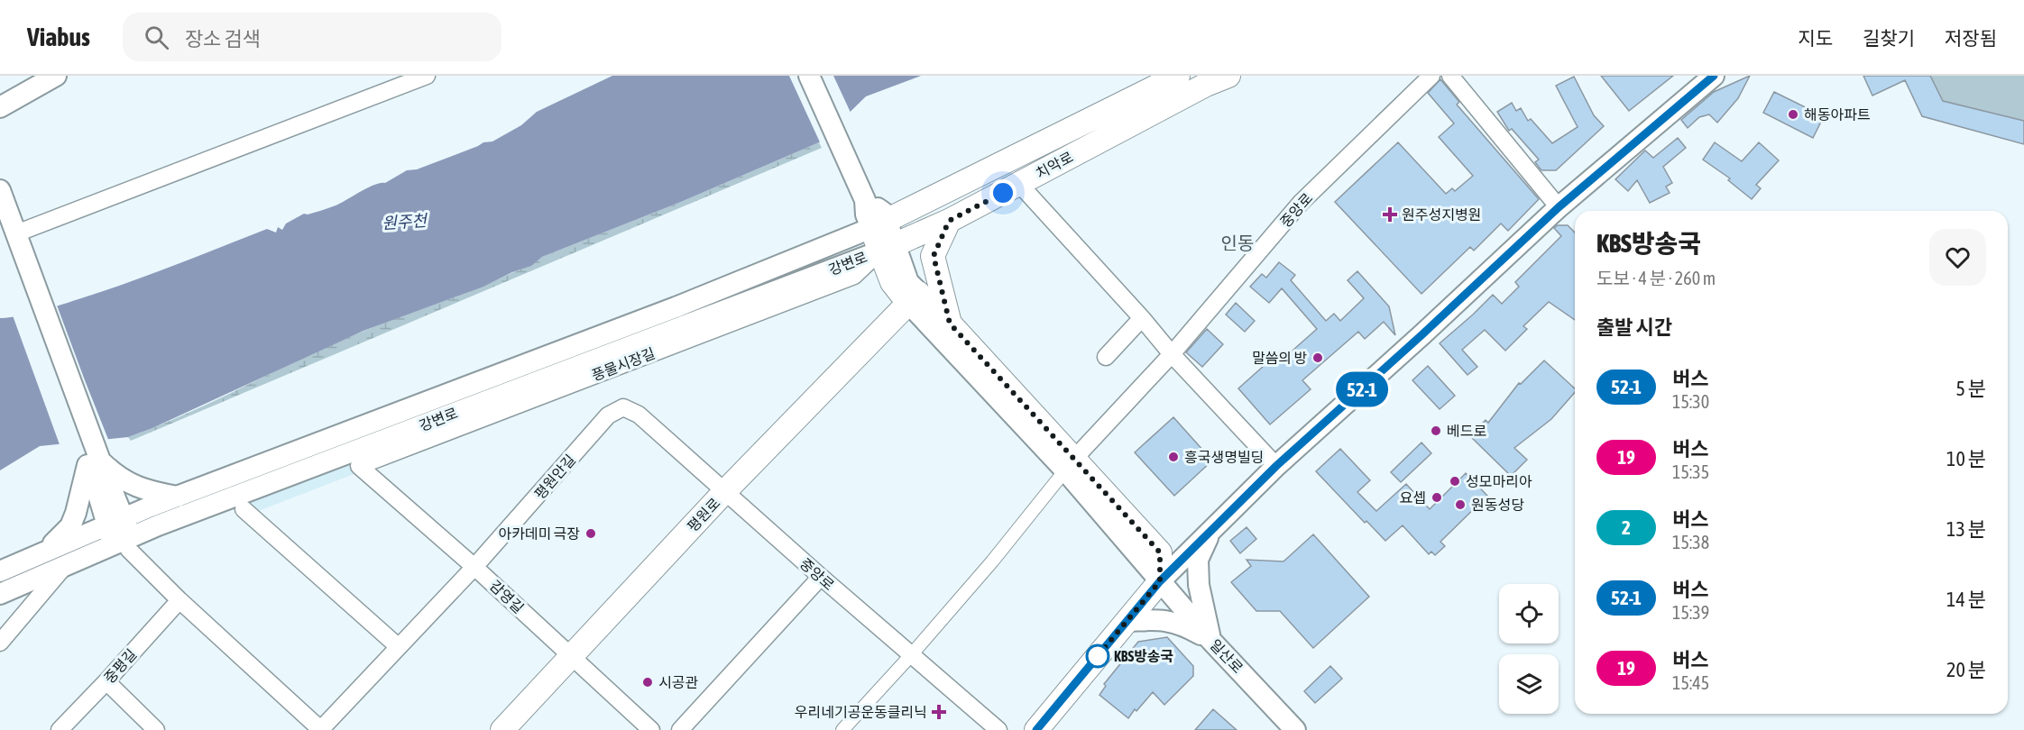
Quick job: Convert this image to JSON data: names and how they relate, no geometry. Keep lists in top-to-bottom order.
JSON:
{
  "streets": {
    "main road": ["치악로", "평원로"],
    "street": [
      "중앙로",
      "강변로",
      "풍물시장길",
      "평원안길",
      "감영길",
      "일산로",
      "중평길"
    ]
  },
  "crossings": [
    ["치악로", "강변로"],
    ["치악로", "풍물시장길"],
    ["중앙로", "평원안길"],
    ["중앙로", "평원로"],
    ["강변로", "풍물시장길"],
    ["강변로", "평원안길"],
    ["풍물시장길", "감영길"],
    ["평원안길", "평원로"],
    ["평원안길", "감영길"],
    ["평원안길", "중평길"],
    ["평원로", "감영길"]
  ],
  "districts": ["인동"],
  "water": ["원주천"],
  "places": {
    "other": [
      "해동아파트",
      "말씀의 방",
      "베드로",
      "흥국생명빌딩",
      "성모마리아",
      "요셉",
      "원동성당",
      "아카데미 극장",
      "KBS방송국",
      "시공관"
    ],
    "health": ["원주성지병원", "우리네기공운동클리닉"]
  },
  "lines": ["bus line 52-1"],
  "page": {
    "header": "Viabus",
    "search": "장소 검색",
    "nav": ["지도", "길찾기", "저장됨"],
    "on_map": "52-1",
    "heading": [
      ["KBS방송국", "도보 · 4 분 · 260 m"],
      "출발 시간"
    ],
    "list": [
      {
        "mark": "52-1",
        "name": "버스",
        "note": "15:30",
        "value": "5 분"
      },
      {
        "mark": "19",
        "name": "버스",
        "note": "15:35",
        "value": "10 분"
      },
      {
        "mark": "2",
        "name": "버스",
        "note": "15:38",
        "value": "13 분"
      },
      {
        "mark": "52-1",
        "name": "버스",
        "note": "15:39",
        "value": "14 분"
      },
      {
        "mark": "19",
        "name": "버스",
        "note": "15:45",
        "value": "20 분"
      }
    ]
  }
}
